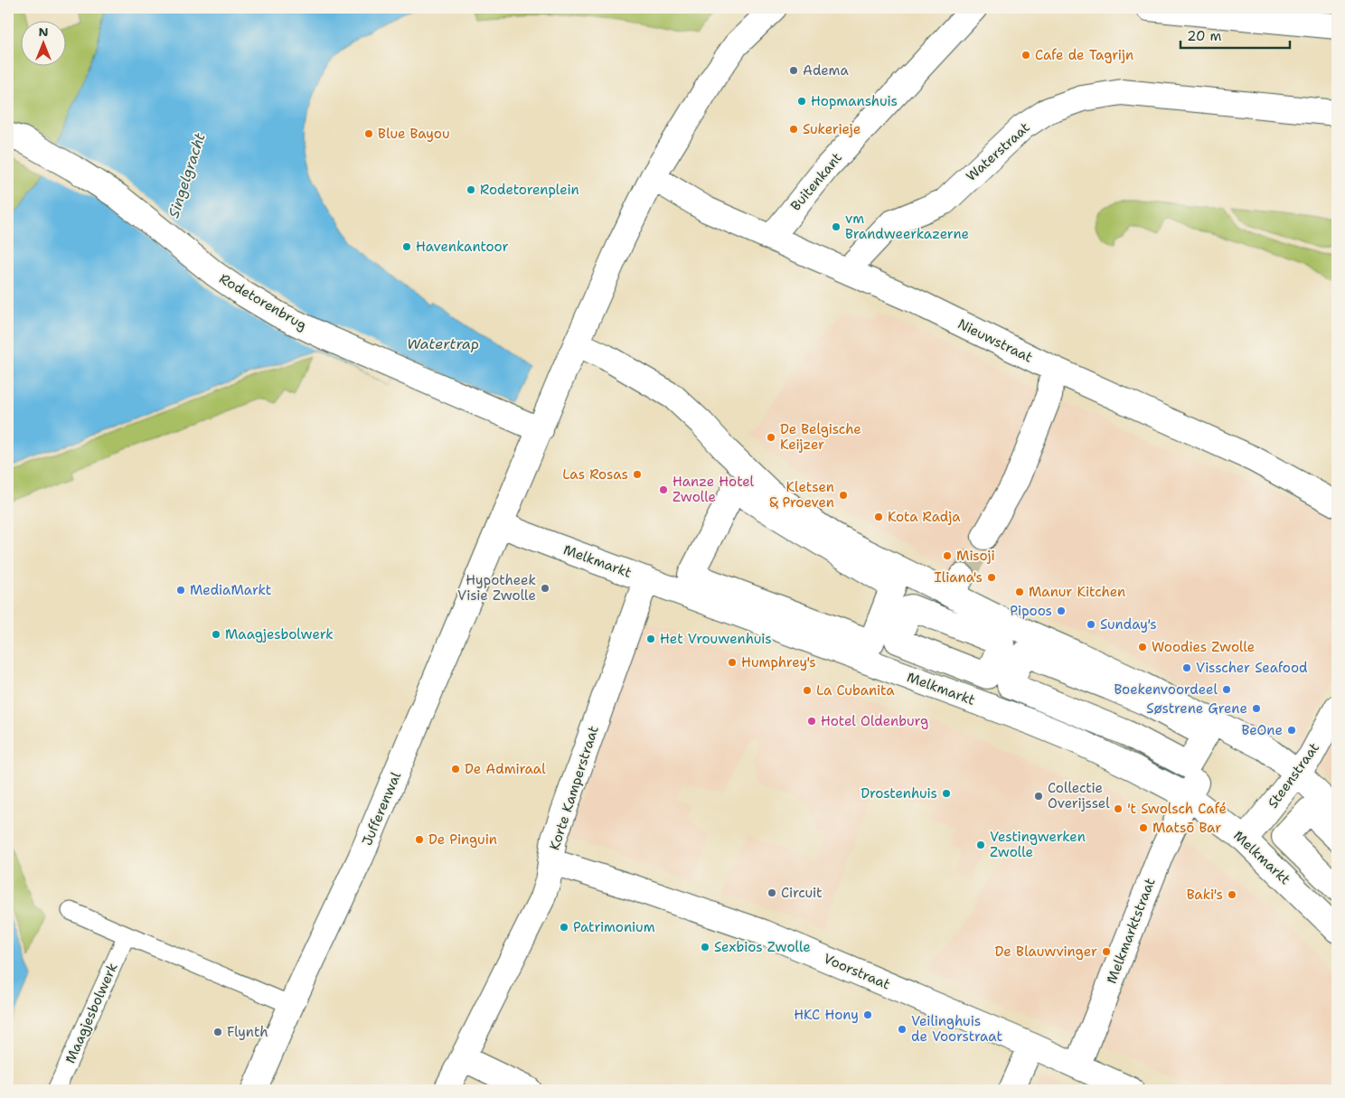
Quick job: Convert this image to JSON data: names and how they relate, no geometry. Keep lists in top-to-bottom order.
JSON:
{
  "streets": {
    "street": [
      "Waterstraat",
      "Buitenkant",
      "Rodetorenbrug",
      "Nieuwstraat",
      "Melkmarkt",
      "Steenstraat",
      "Korte Kamperstraat",
      "Jufferenwal",
      "Melkmarktstraat",
      "Voorstraat"
    ],
    "lane": ["Maagjesbolwerk"]
  },
  "crossings": [
    ["Waterstraat", "Nieuwstraat"],
    ["Buitenkant", "Nieuwstraat"],
    ["Melkmarkt", "Steenstraat"],
    ["Melkmarkt", "Korte Kamperstraat"],
    ["Melkmarkt", "Jufferenwal"],
    ["Melkmarkt", "Melkmarktstraat"],
    ["Korte Kamperstraat", "Voorstraat"],
    ["Melkmarktstraat", "Voorstraat"]
  ],
  "water": ["Singelgracht", "Watertrap"],
  "places": [
    "Cafe de Tagrijn",
    "Adema",
    "Hopmanshuis",
    "Sukerieje",
    "Blue Bayou",
    "Rodetorenplein",
    "vm Brandweerkazerne",
    "Havenkantoor",
    "De Belgische Keijzer",
    "Las Rosas",
    "Hanze Hotel Zwolle",
    "Kletsen & Proeven",
    "Kota Radja",
    "Misoji",
    "Iliana's",
    "Hypotheek Visie Zwolle",
    "MediaMarkt",
    "Manur Kitchen",
    "Pipoos",
    "Sunday's",
    "Maagjesbolwerk",
    "Het Vrouwenhuis",
    "Woodies Zwolle",
    "Humphrey's",
    "Visscher Seafood",
    "Boekenvoordeel",
    "La Cubanita",
    "Søstrene Grene",
    "Hotel Oldenburg",
    "BeOne",
    "De Admiraal",
    "Drostenhuis",
    "Collectie Overijssel",
    "'t Swolsch Café",
    "Matsō Bar",
    "De Pinguin",
    "Vestingwerken Zwolle",
    "Circuit",
    "Baki's",
    "Patrimonium",
    "Sexbios Zwolle",
    "De Blauwvinger",
    "HKC Hony",
    "Veilinghuis de Voorstraat",
    "Flynth"
  ],
  "scale_bar": "20 m",
  "north": "top"
}
